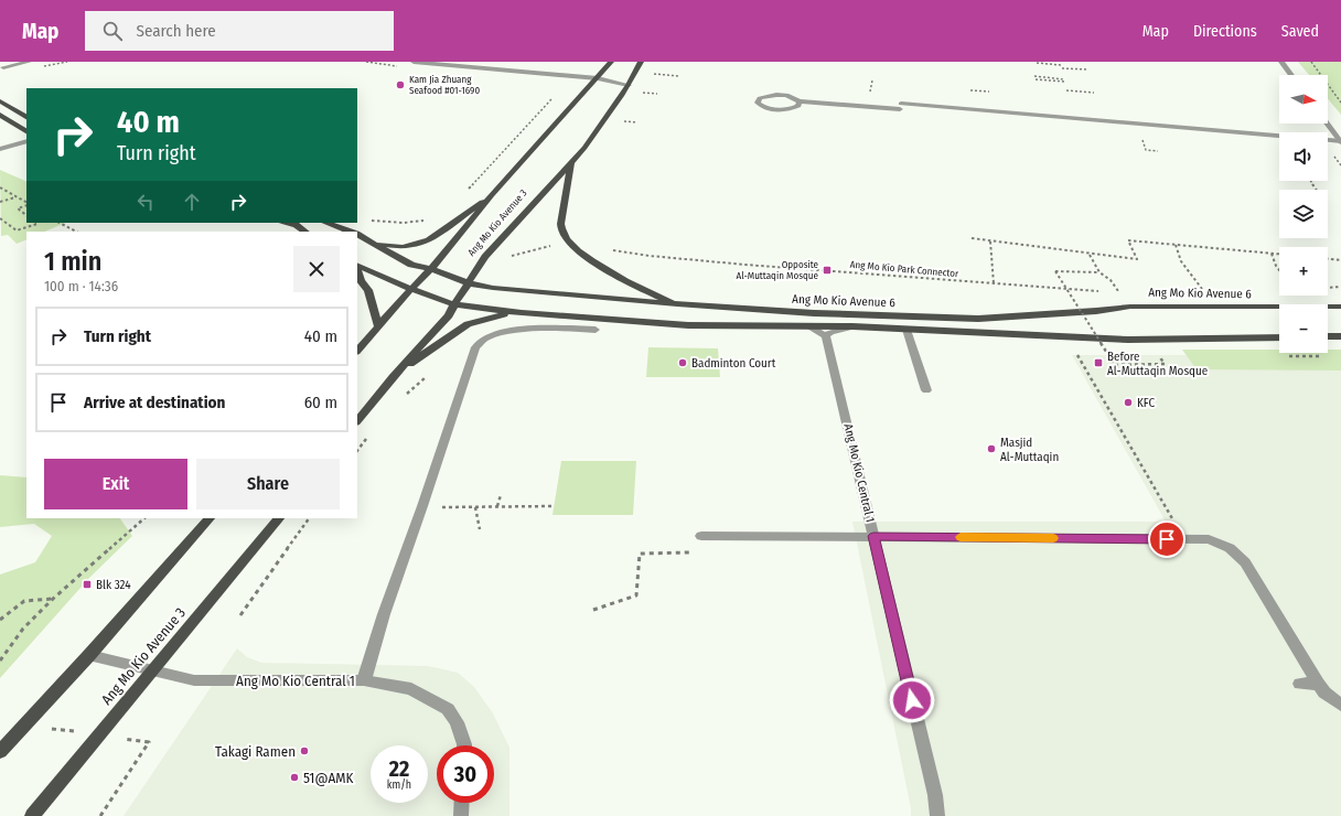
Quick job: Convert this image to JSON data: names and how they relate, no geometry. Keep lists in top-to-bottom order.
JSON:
{
  "streets": {
    "main road": ["Ang Mo Kio Avenue 3", "Ang Mo Kio Avenue 6"],
    "street": ["Ang Mo Kio Central 1"],
    "path": ["Ang Mo Kio Park Connector"]
  },
  "crossings": [
    ["Ang Mo Kio Avenue 3", "Ang Mo Kio Avenue 6"],
    ["Ang Mo Kio Avenue 3", "Ang Mo Kio Central 1"]
  ],
  "places": {
    "other": [
      "Kam Jia Zhuang Seafood #01-1690",
      "Badminton Court",
      "KFC",
      "Masjid Al-Muttaqin",
      "Takagi Ramen",
      "51@AMK"
    ],
    "transit": ["Opposite Al-Muttaqin Mosque", "Before Al-Muttaqin Mosque", "Blk 324"]
  },
  "north": "right",
  "page": {
    "header": "Map",
    "search": "Search here",
    "nav": ["Map", "Directions", "Saved"],
    "map_buttons": ["+", "−"],
    "turn": ["40 m", "Turn right"],
    "heading": ["1 min", "100 m · 14:36"],
    "list": [
      {
        "name": "Turn right",
        "value": "40 m"
      },
      {
        "name": "Arrive at destination",
        "value": "60 m"
      }
    ],
    "buttons": ["Exit", "Share"],
    "speed": "22 km/h",
    "limit": "30"
  }
}
